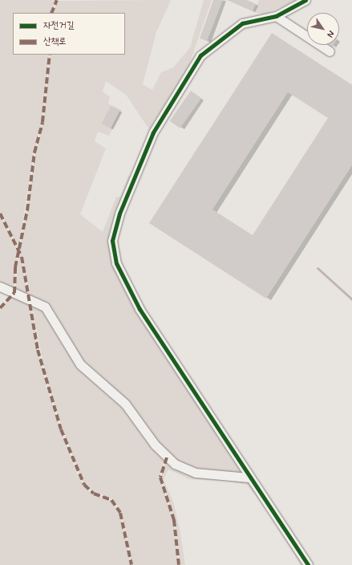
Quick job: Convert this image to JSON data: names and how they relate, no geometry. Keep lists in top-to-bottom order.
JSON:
{
  "legend": ["자전거길", "산책로"],
  "north": "bottom right"
}
